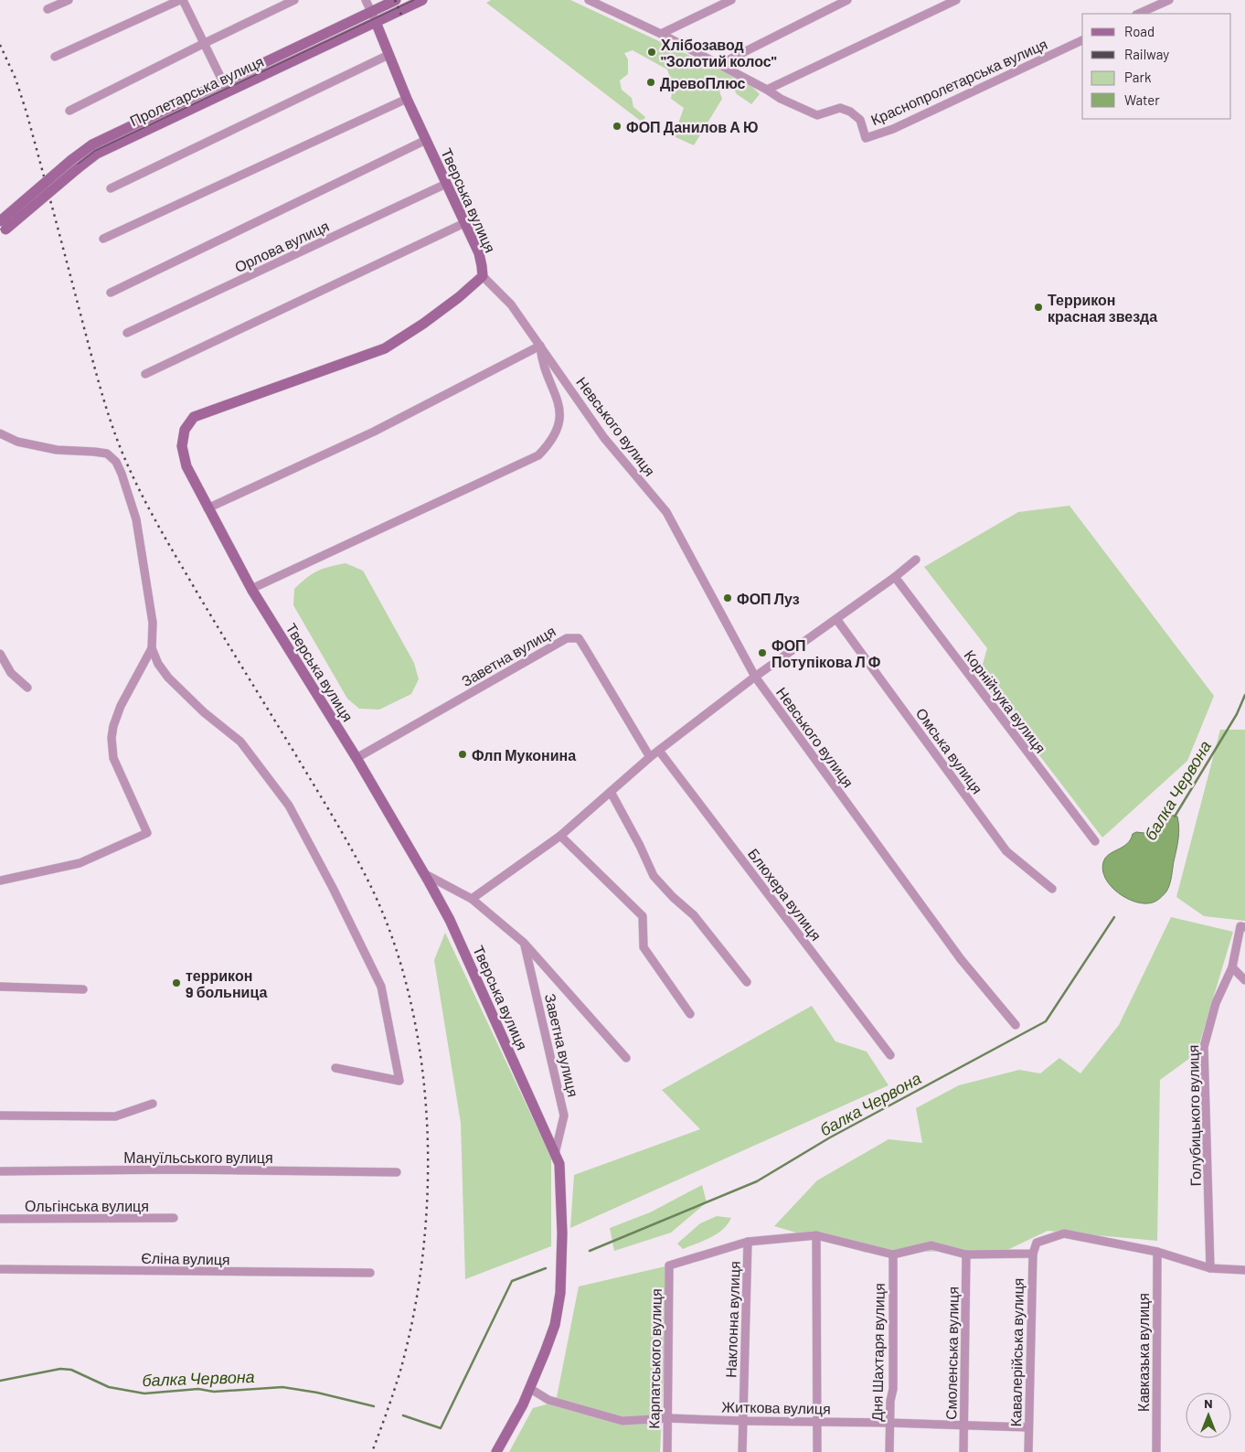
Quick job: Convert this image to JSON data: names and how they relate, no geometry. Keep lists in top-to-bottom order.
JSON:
{
  "streets": {
    "main road": ["Пролетарська вулиця", "Тверська вулиця"],
    "street": [
      "Краснопролетарська вулиця",
      "Орлова вулиця",
      "Невського вулиця",
      "Заветна вулиця",
      "Корнійчука вулиця",
      "Омська вулиця",
      "Блюхера вулиця",
      "Голубицького вулиця",
      "Мануїльського вулиця",
      "Ольгінська вулиця",
      "Єліна вулиця",
      "Наклонна вулиця",
      "Дня Шахтаря вулиця",
      "Кавалерійська вулиця",
      "Кавказька вулиця",
      "Смоленська вулиця",
      "Карпатського вулиця",
      "Житкова вулиця"
    ]
  },
  "crossings": [
    ["Пролетарська вулиця", "Тверська вулиця"],
    ["Тверська вулиця", "Орлова вулиця"],
    ["Тверська вулиця", "Невського вулиця"],
    ["Тверська вулиця", "Заветна вулиця"],
    ["Тверська вулиця", "Житкова вулиця"],
    ["Наклонна вулиця", "Карпатського вулиця"],
    ["Наклонна вулиця", "Житкова вулиця"],
    ["Дня Шахтаря вулиця", "Житкова вулиця"],
    ["Кавалерійська вулиця", "Житкова вулиця"],
    ["Смоленська вулиця", "Житкова вулиця"],
    ["Карпатського вулиця", "Житкова вулиця"]
  ],
  "water": ["балка Червона"],
  "places": [
    "Хлібозавод \"Золотий колос\"",
    "ДревоПлюс",
    "ФОП Данилов А Ю",
    "Террикон красная звезда",
    "ФОП Луз",
    "ФОП Потупікова Л Ф",
    "Флп Муконина",
    "террикон 9 больница"
  ],
  "legend": [
    "Road",
    "Railway",
    "Park",
    "Water"
  ],
  "north": "top"
}
